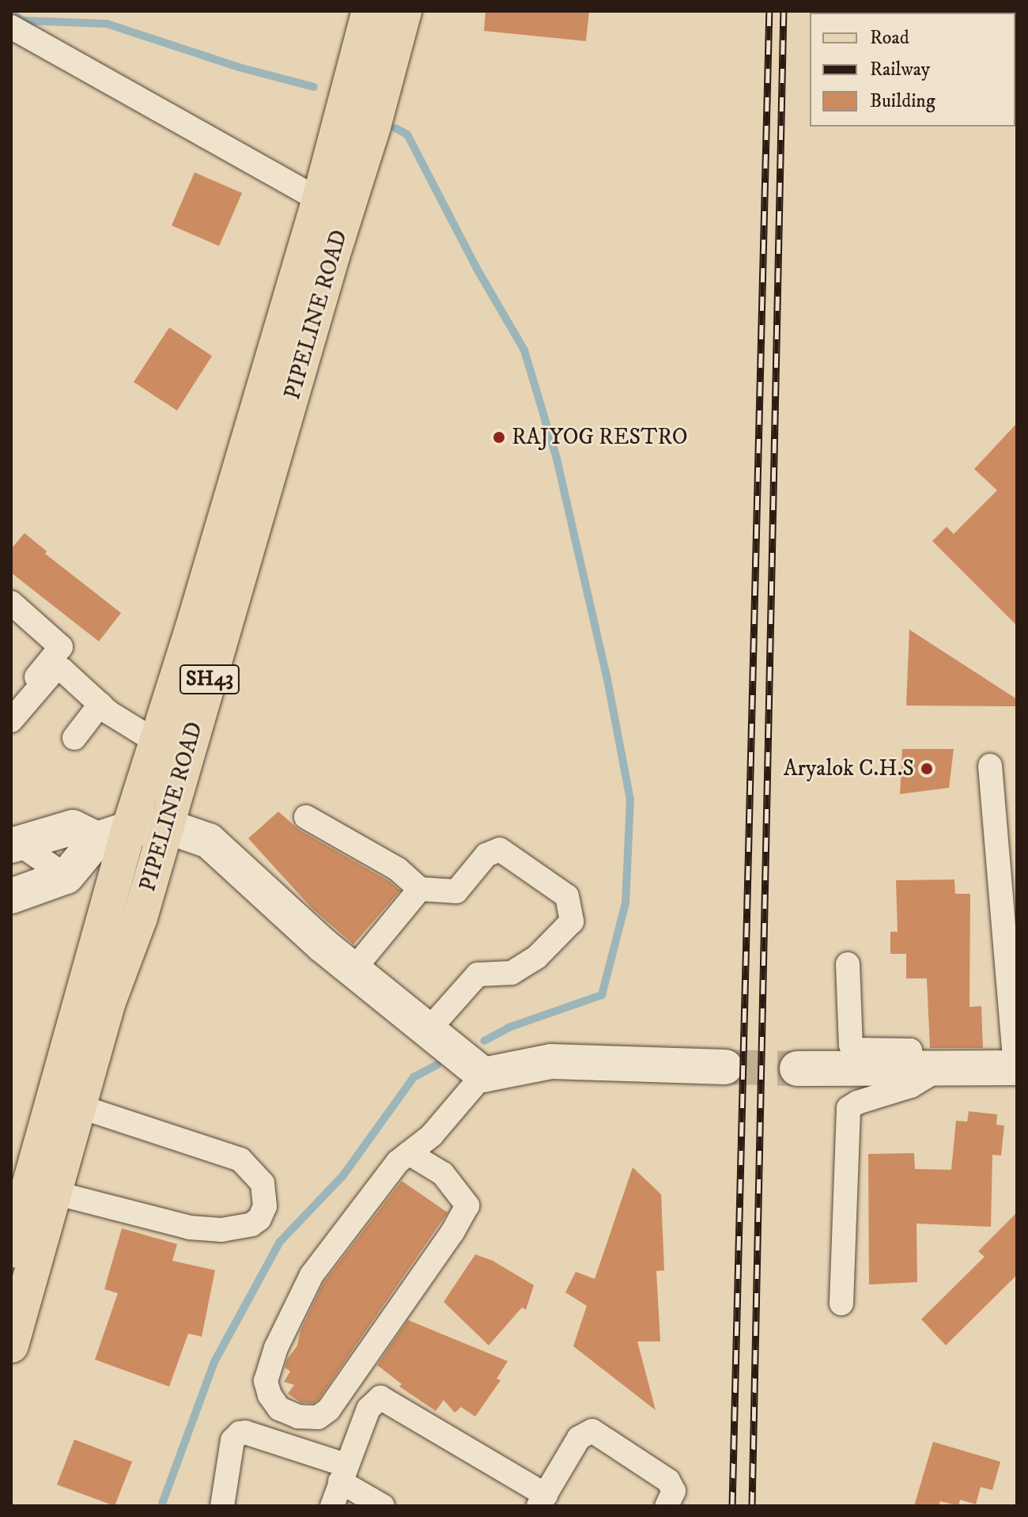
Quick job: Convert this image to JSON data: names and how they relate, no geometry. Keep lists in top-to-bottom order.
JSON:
{
  "streets": {
    "main road": ["PIPELINE ROAD", "SH43"]
  },
  "places": ["RAJYOG RESTRO", "Aryalok C.H.S"],
  "legend": ["Road", "Railway", "Building"]
}
